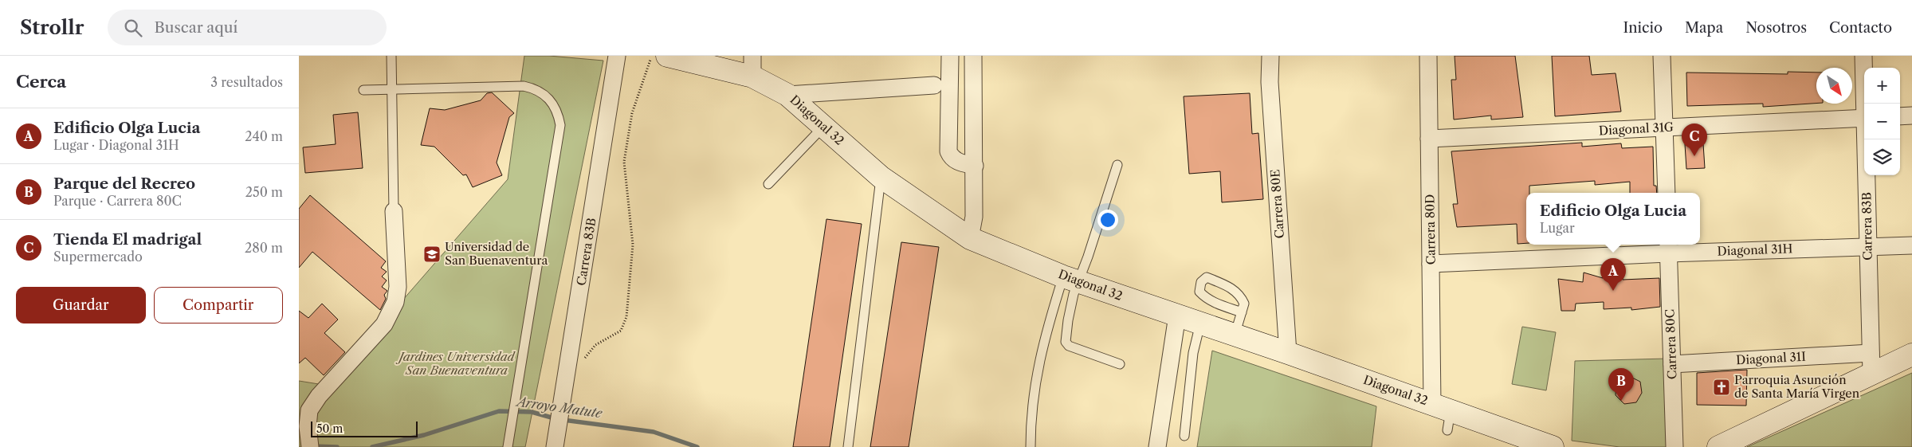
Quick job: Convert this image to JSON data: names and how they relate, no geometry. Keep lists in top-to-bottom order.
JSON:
{
  "streets": {
    "street": [
      "Diagonal 32",
      "Diagonal 31G",
      "Carrera 80E",
      "Carrera 83B",
      "Carrera 80D",
      "Diagonal 31H",
      "Carrera 80C",
      "Diagonal 31I"
    ]
  },
  "crossings": [
    ["Diagonal 32", "Carrera 80E"],
    ["Diagonal 32", "Carrera 80D"],
    ["Diagonal 31G", "Carrera 80D"],
    ["Carrera 83B", "Diagonal 31H"],
    ["Carrera 83B", "Diagonal 31I"],
    ["Carrera 80D", "Diagonal 31H"],
    ["Diagonal 31H", "Carrera 80C"],
    ["Carrera 80C", "Diagonal 31I"]
  ],
  "water": ["Arroyo Matute"],
  "parks": ["Jardines Universidad San Buenaventura"],
  "places": {
    "school or university": ["Universidad de San Buenaventura"],
    "church": ["Parroquia Asunción de Santa María Virgen"]
  },
  "scale_bar": "50 m",
  "north": "bottom right",
  "page": {
    "header": "Strollr",
    "search": "Buscar aquí",
    "nav": [
      "Inicio",
      "Mapa",
      "Nosotros",
      "Contacto"
    ],
    "heading": ["Cerca", "3 resultados"],
    "map_buttons": ["+", "−"],
    "list": [
      {
        "mark": "A",
        "name": "Edificio Olga Lucia",
        "note": "Lugar · Diagonal 31H",
        "value": "240 m"
      },
      {
        "mark": "B",
        "name": "Parque del Recreo",
        "note": "Parque · Carrera 80C",
        "value": "250 m"
      },
      {
        "mark": "C",
        "name": "Tienda El madrigal",
        "note": "Supermercado",
        "value": "280 m"
      }
    ],
    "pins": ["C", "A", "B"],
    "popup": ["Edificio Olga Lucia", "Lugar"],
    "buttons": ["Guardar", "Compartir"],
    "scale": "50 m"
  }
}
